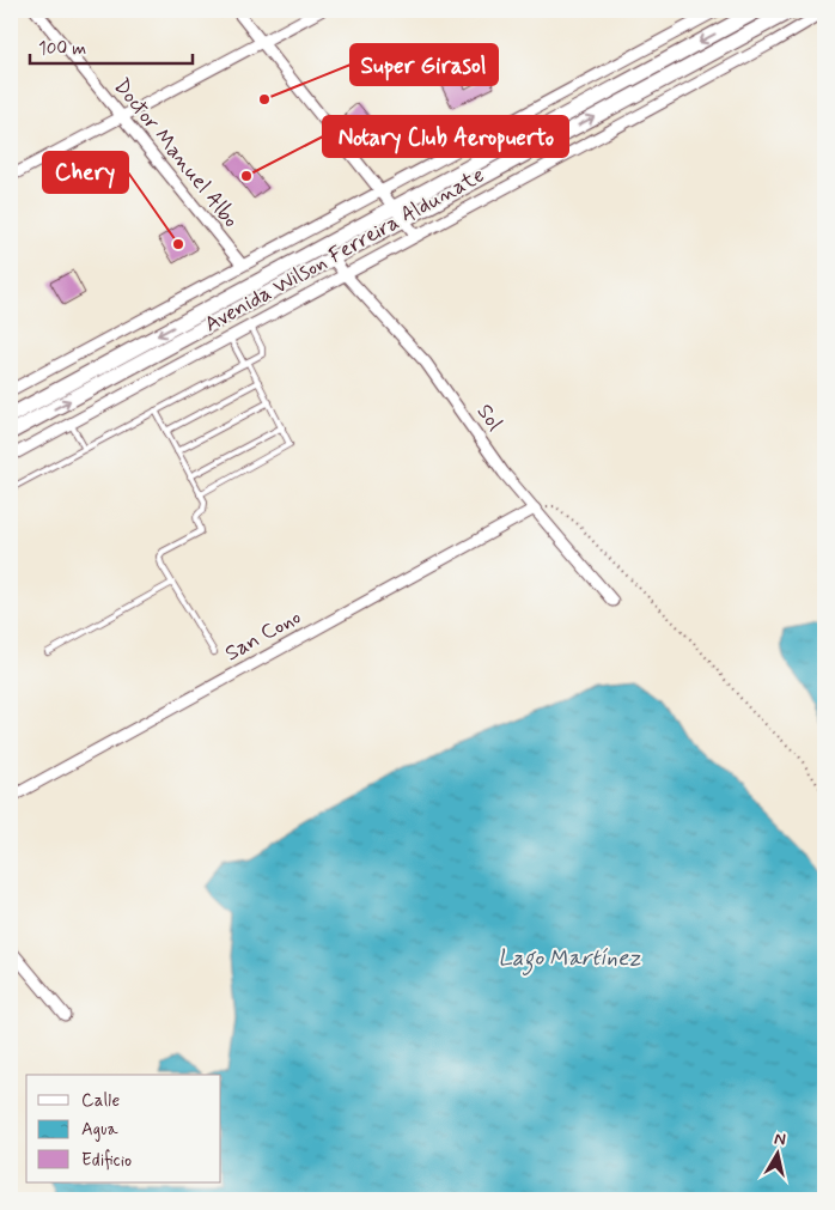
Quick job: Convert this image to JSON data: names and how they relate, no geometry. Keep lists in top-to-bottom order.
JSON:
{
  "streets": {
    "main road": ["Avenida Wilson Ferreira Aldunate"],
    "street": ["Doctor Manuel Albo", "Sol", "San Cono"]
  },
  "crossings": [
    ["Doctor Manuel Albo", "Avenida Wilson Ferreira Aldunate"],
    ["Avenida Wilson Ferreira Aldunate", "Sol"],
    ["Sol", "San Cono"]
  ],
  "water": ["Lago Martínez"],
  "places": ["Super Girasol", "Notary Club Aeropuerto", "Chery"],
  "legend": ["Calle", "Agua", "Edificio"],
  "scale_bar": "100 m",
  "north": "top"
}
